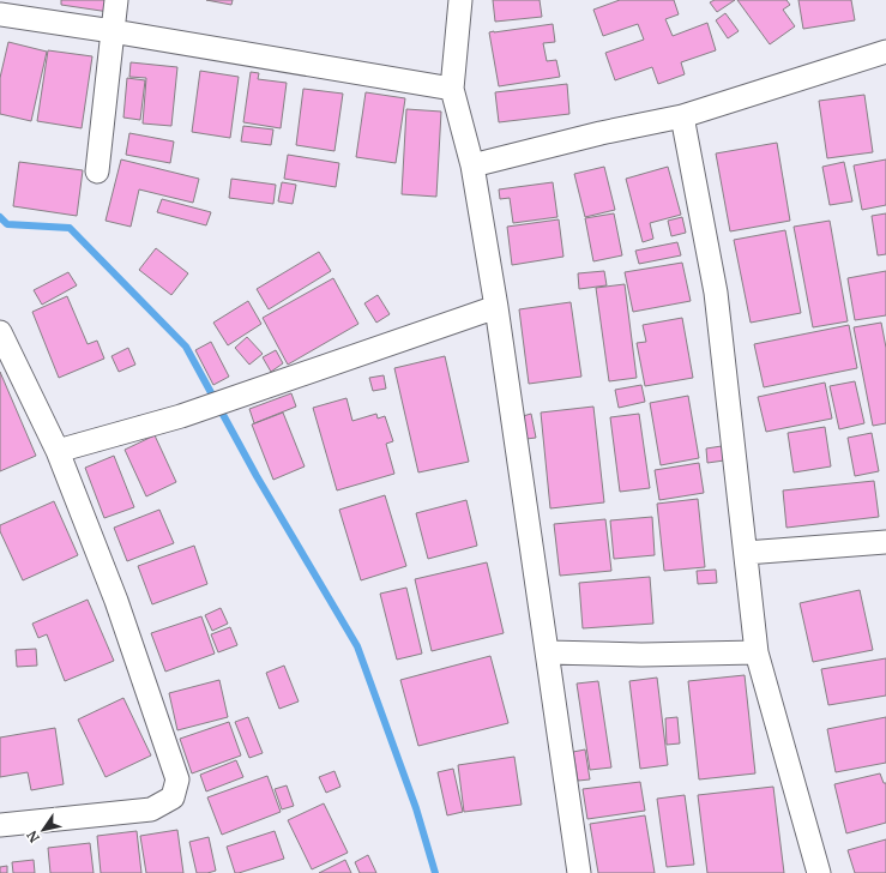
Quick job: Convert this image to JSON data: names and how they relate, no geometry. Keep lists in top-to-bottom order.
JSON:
{
  "north": "bottom left"
}
